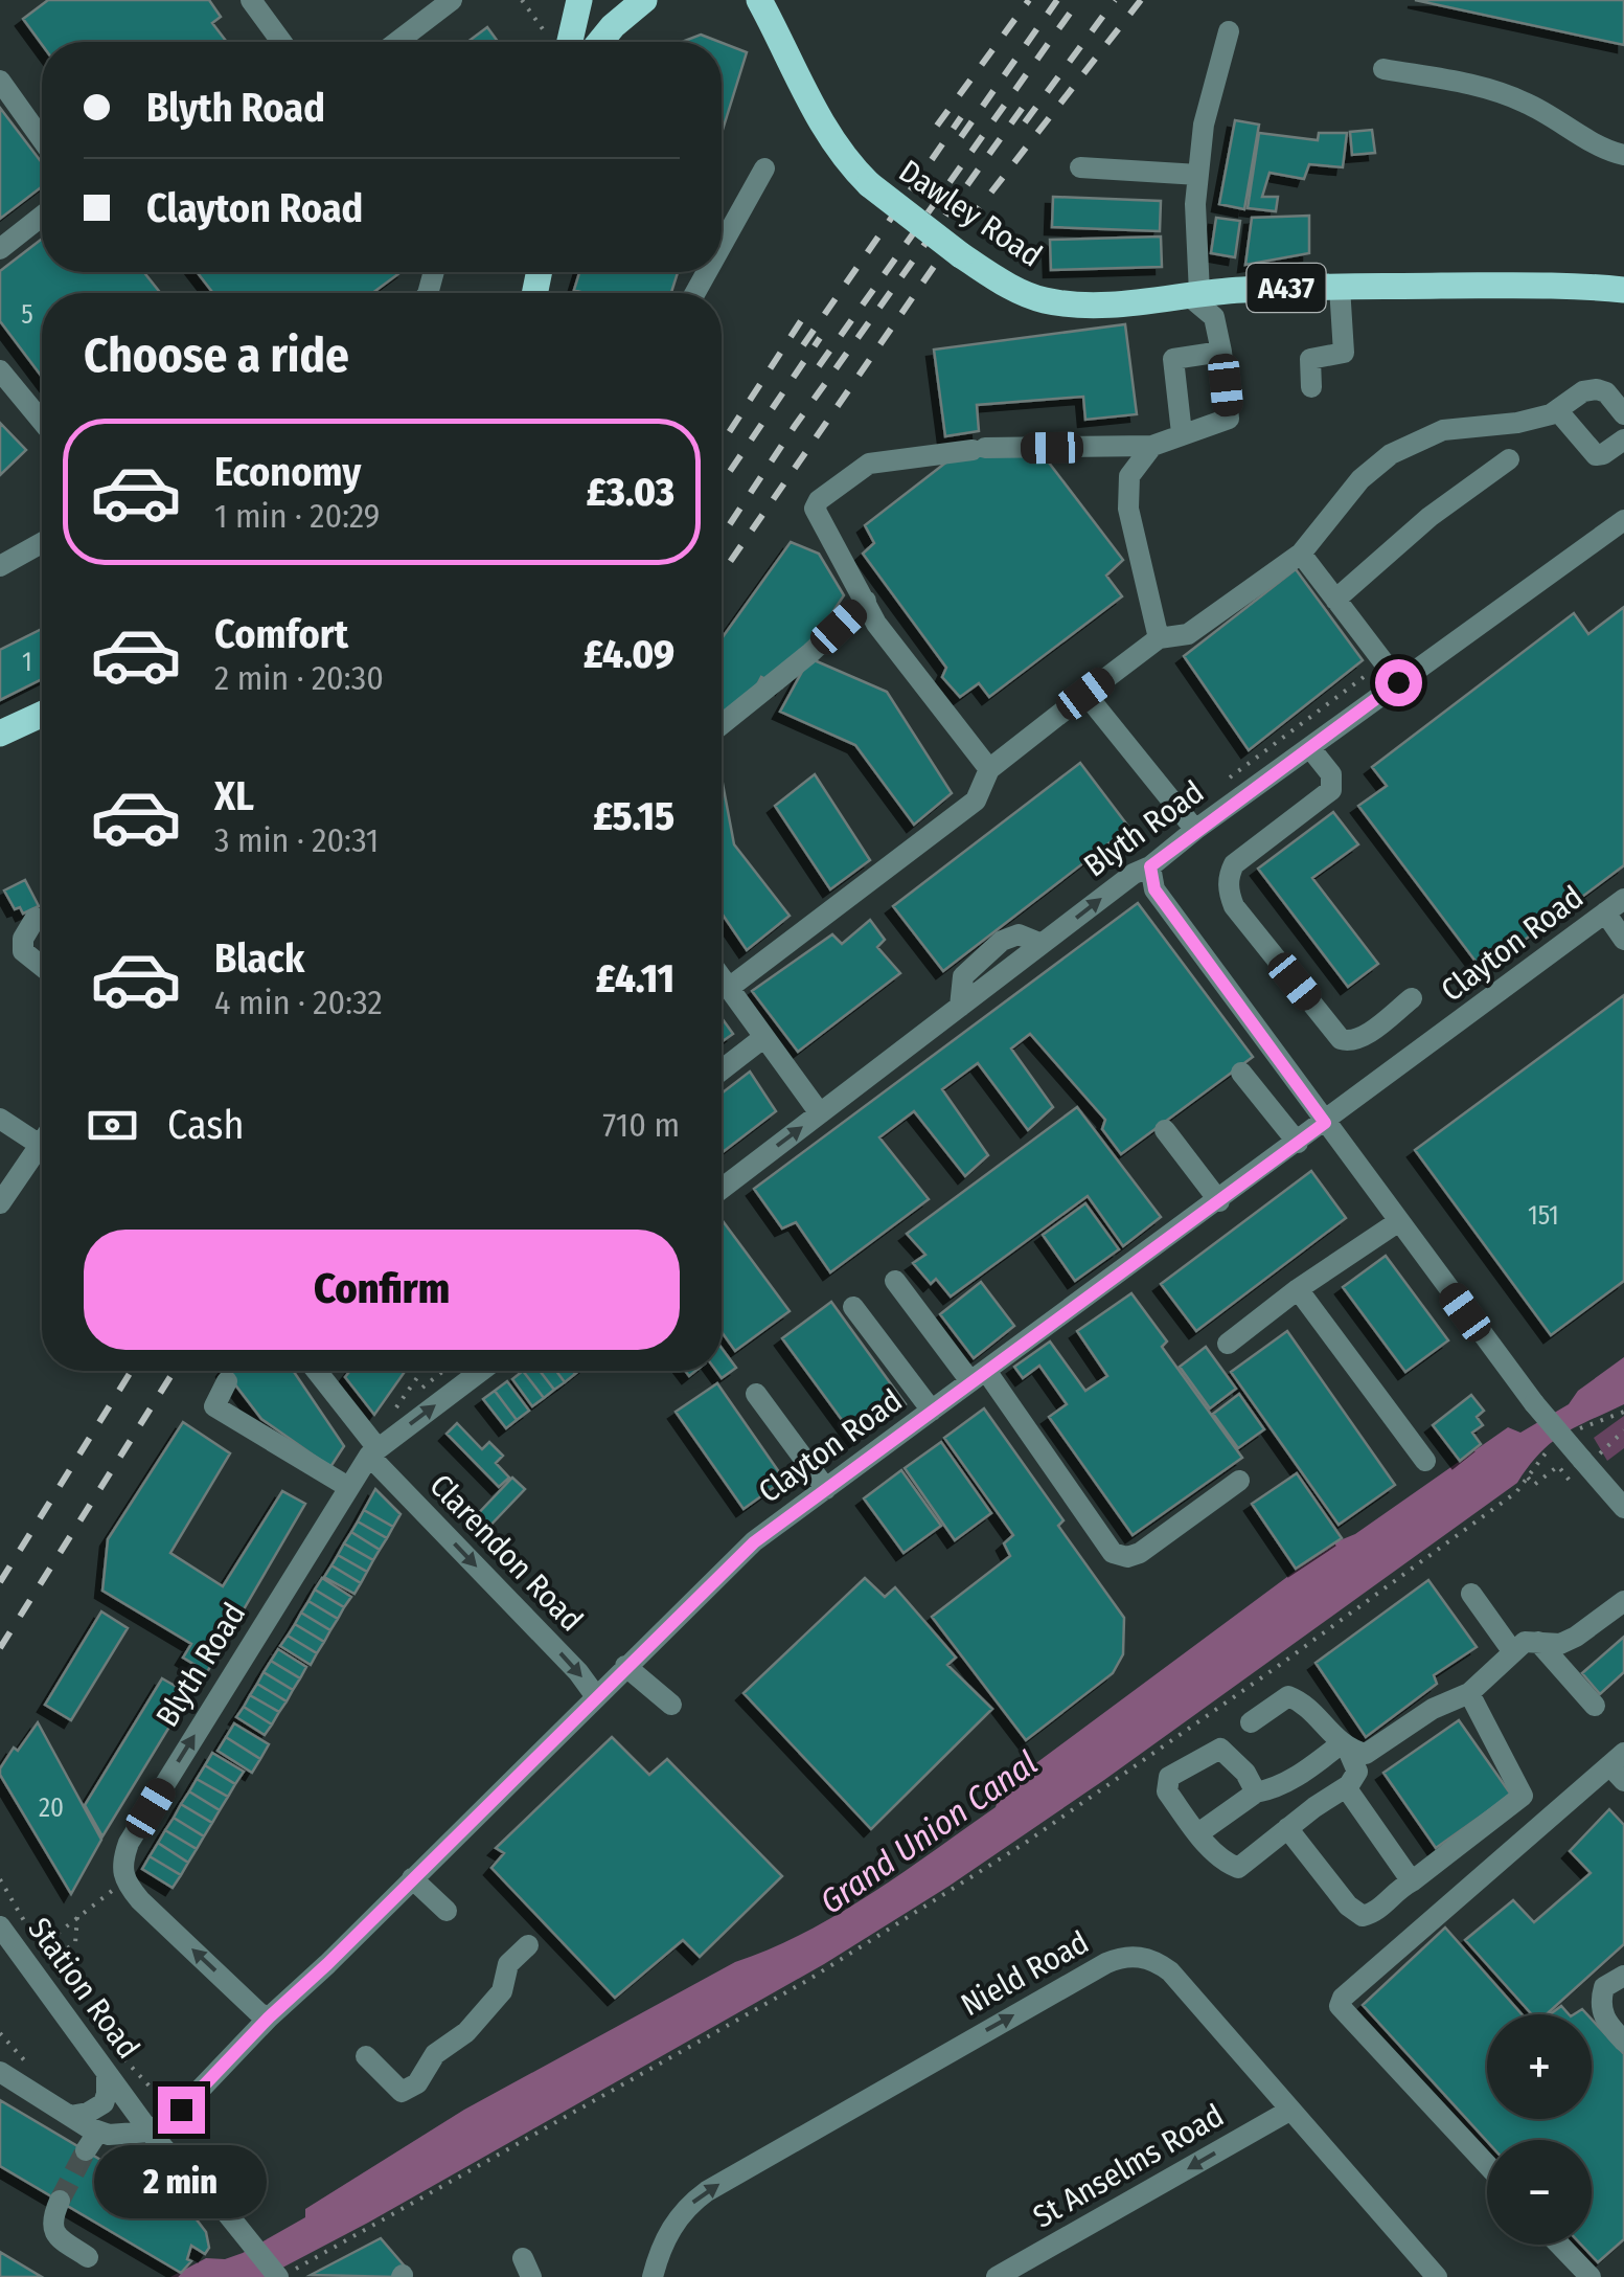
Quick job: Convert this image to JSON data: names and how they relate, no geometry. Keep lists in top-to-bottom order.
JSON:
{
  "streets": {
    "main road": ["Dawley Road", "A437"],
    "street": [
      "Blyth Road",
      "Clayton Road",
      "Clarendon Road",
      "Nield Road",
      "Station Road",
      "St Anselms Road"
    ]
  },
  "crossings": [
    ["Blyth Road", "Clarendon Road"],
    ["Clayton Road", "Clarendon Road"],
    ["Clayton Road", "Station Road"],
    ["Nield Road", "St Anselms Road"]
  ],
  "one_way": ["Clarendon Road", "Nield Road", "St Anselms Road"],
  "water": ["Grand Union Canal"],
  "house_numbers": [
    "5",
    "1",
    "151",
    "20"
  ],
  "page": {
    "banner": ["Blyth Road", "Clayton Road"],
    "heading": "Choose a ride",
    "list": [
      {
        "name": "Economy",
        "note": "1 min · 20:29",
        "value": "£3.03"
      },
      {
        "name": "Comfort",
        "note": "2 min · 20:30",
        "value": "£4.09"
      },
      {
        "name": "XL",
        "note": "3 min · 20:31",
        "value": "£5.15"
      },
      {
        "name": "Black",
        "note": "4 min · 20:32",
        "value": "£4.11"
      }
    ],
    "pay": ["Cash", "710 m"],
    "buttons": "Confirm",
    "map_buttons": ["+", "−"],
    "bubble": "2 min"
  }
}
